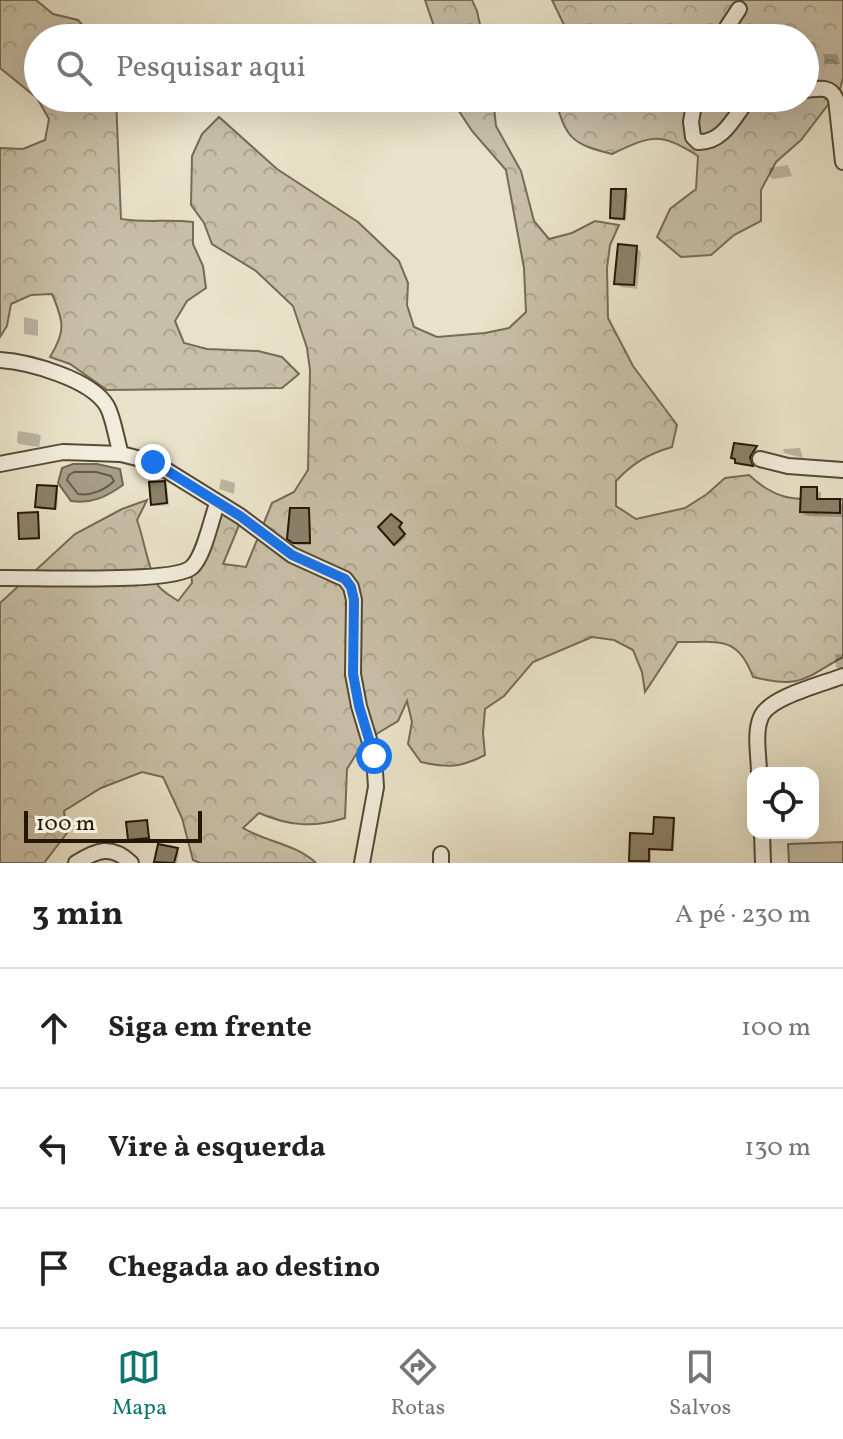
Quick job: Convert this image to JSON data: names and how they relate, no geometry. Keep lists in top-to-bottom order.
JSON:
{
  "scale_bar": "100 m",
  "page": {
    "search": "Pesquisar aqui",
    "scale": "100 m",
    "heading": ["3 min", "A pé · 230 m"],
    "list": [
      ["Siga em frente", "100 m"],
      ["Vire à esquerda", "130 m"],
      "Chegada ao destino"
    ],
    "nav": ["Mapa", "Rotas", "Salvos"]
  }
}
